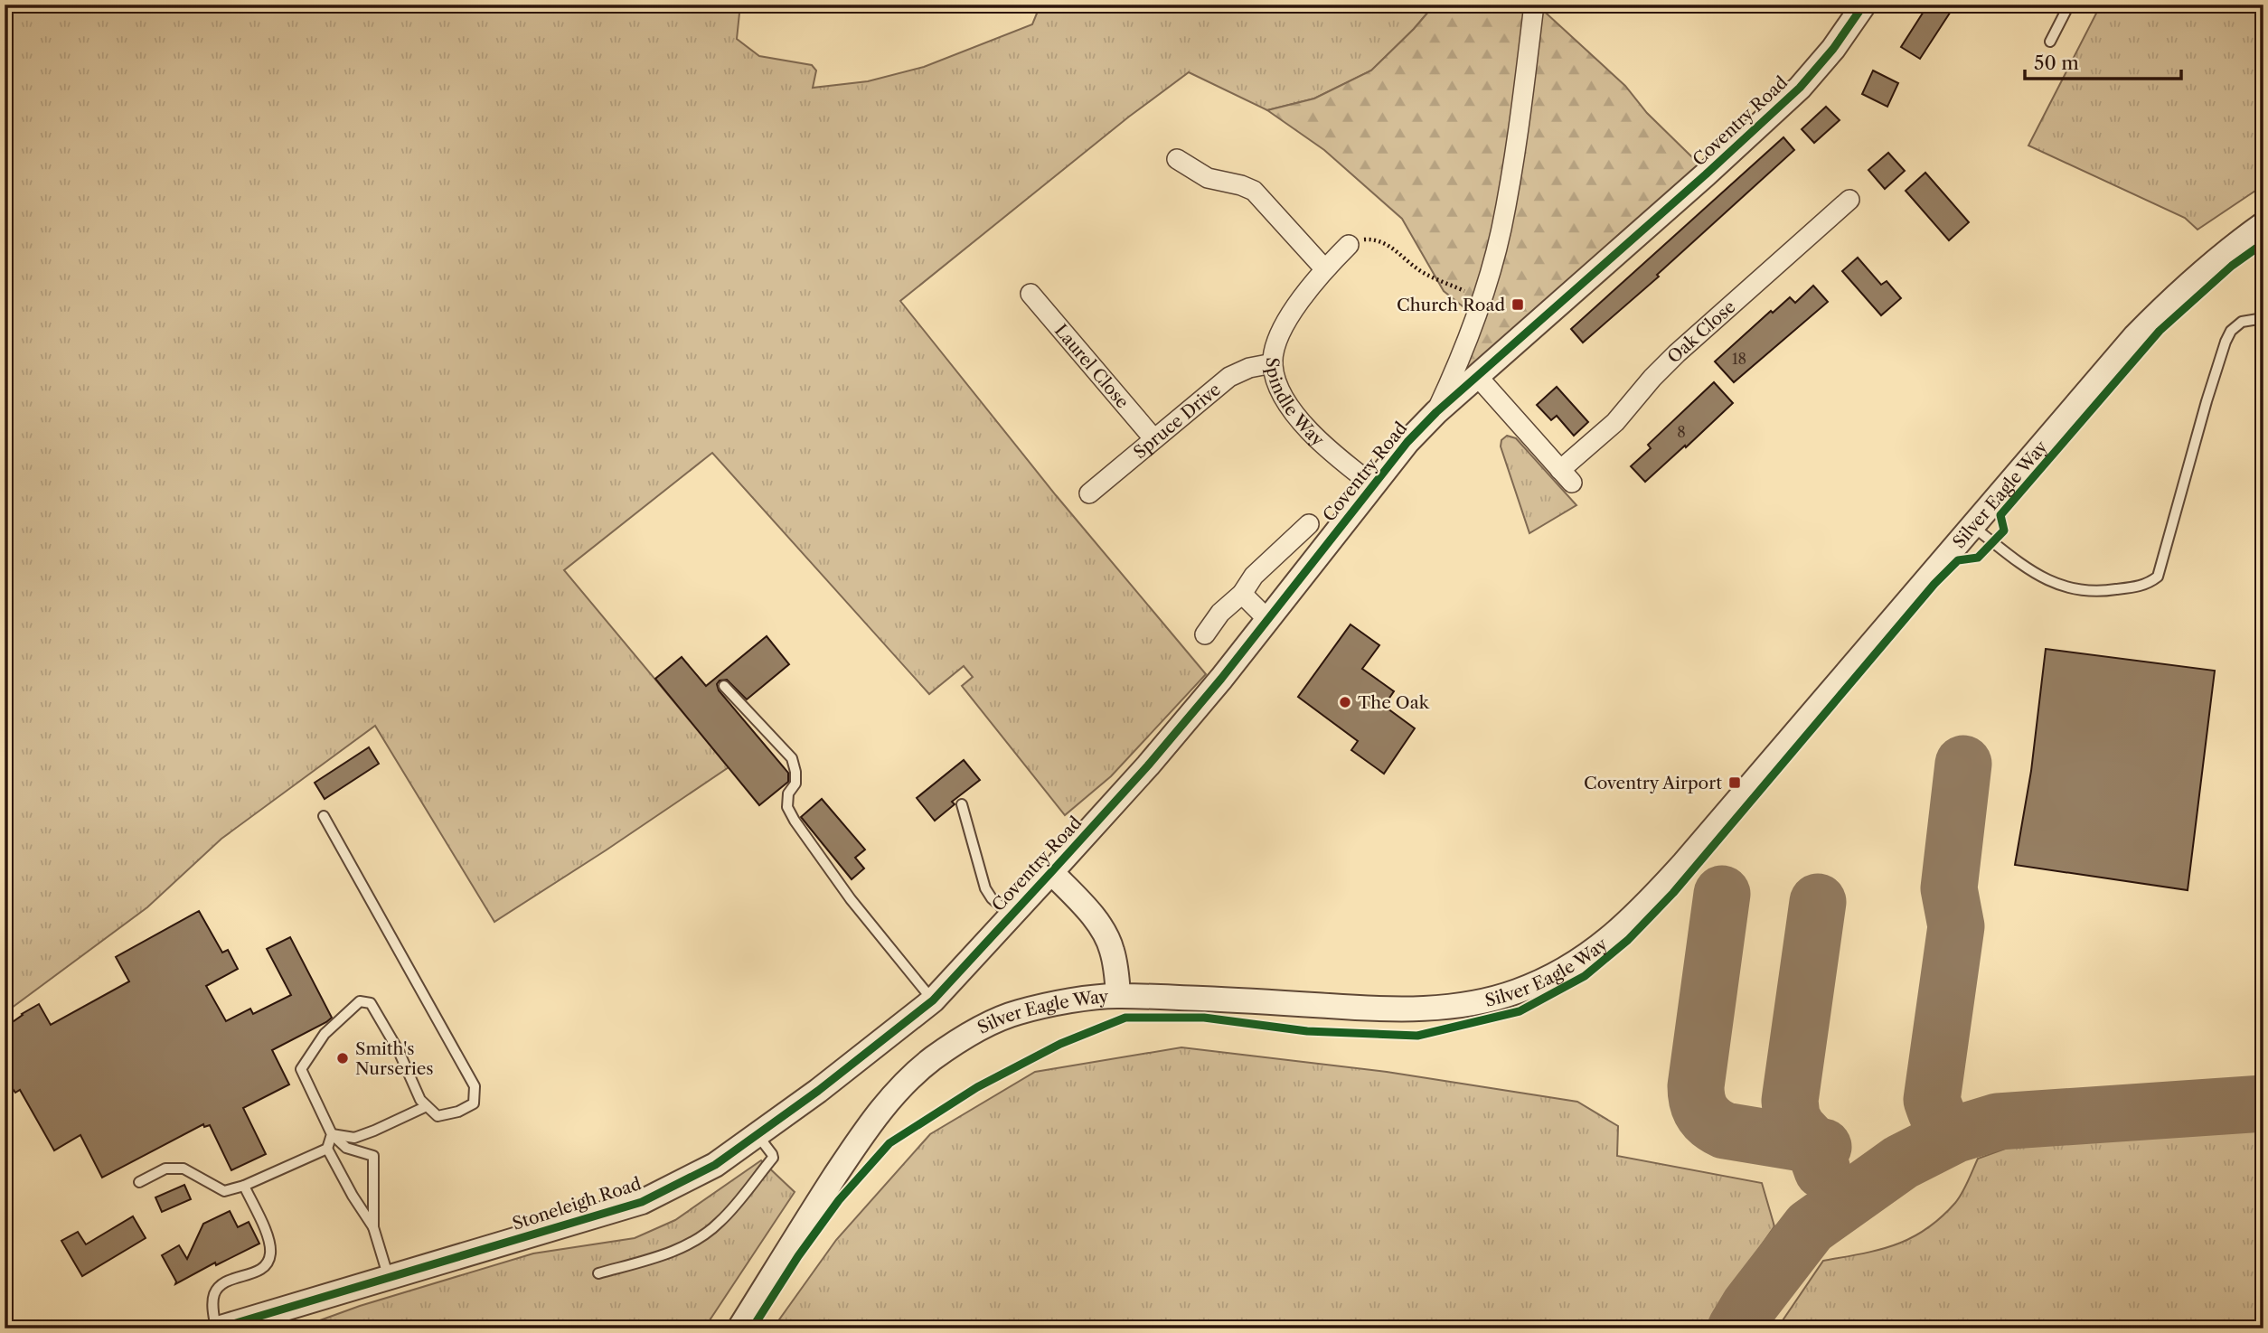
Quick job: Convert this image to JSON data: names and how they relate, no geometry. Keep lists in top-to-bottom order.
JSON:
{
  "streets": {
    "street": [
      "Coventry Road",
      "Oak Close",
      "Laurel Close",
      "Spindle Way",
      "Spruce Drive",
      "Silver Eagle Way",
      "Stoneleigh Road"
    ]
  },
  "crossings": [
    ["Coventry Road", "Oak Close"],
    ["Coventry Road", "Spindle Way"],
    ["Coventry Road", "Spruce Drive"],
    ["Coventry Road", "Stoneleigh Road"],
    ["Laurel Close", "Spruce Drive"],
    ["Spindle Way", "Spruce Drive"]
  ],
  "places": {
    "transit": ["Church Road", "Coventry Airport"],
    "other": ["The Oak", "Smith's Nurseries"]
  },
  "house_numbers": ["18", "8"],
  "scale_bar": "50 m"
}
